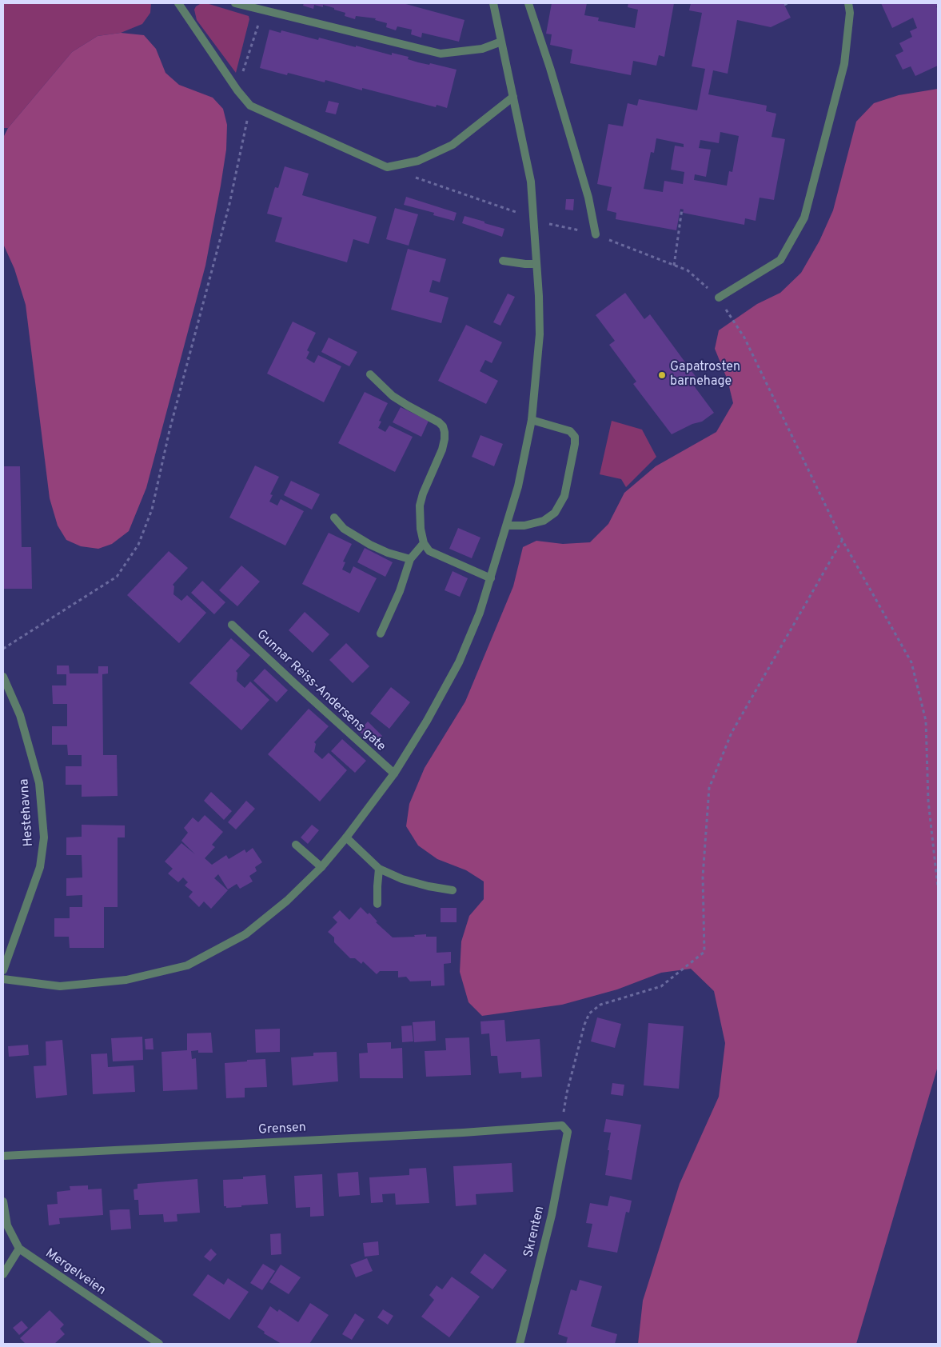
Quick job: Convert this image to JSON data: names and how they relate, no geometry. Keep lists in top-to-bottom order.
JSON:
{
  "streets": {
    "street": [
      "Gunnar Reiss-Andersens gate",
      "Hestehavna",
      "Grensen",
      "Skrenten",
      "Mergelveien"
    ]
  },
  "crossings": [
    ["Grensen", "Skrenten"]
  ],
  "places": ["Gapatrosten barnehage"]
}
